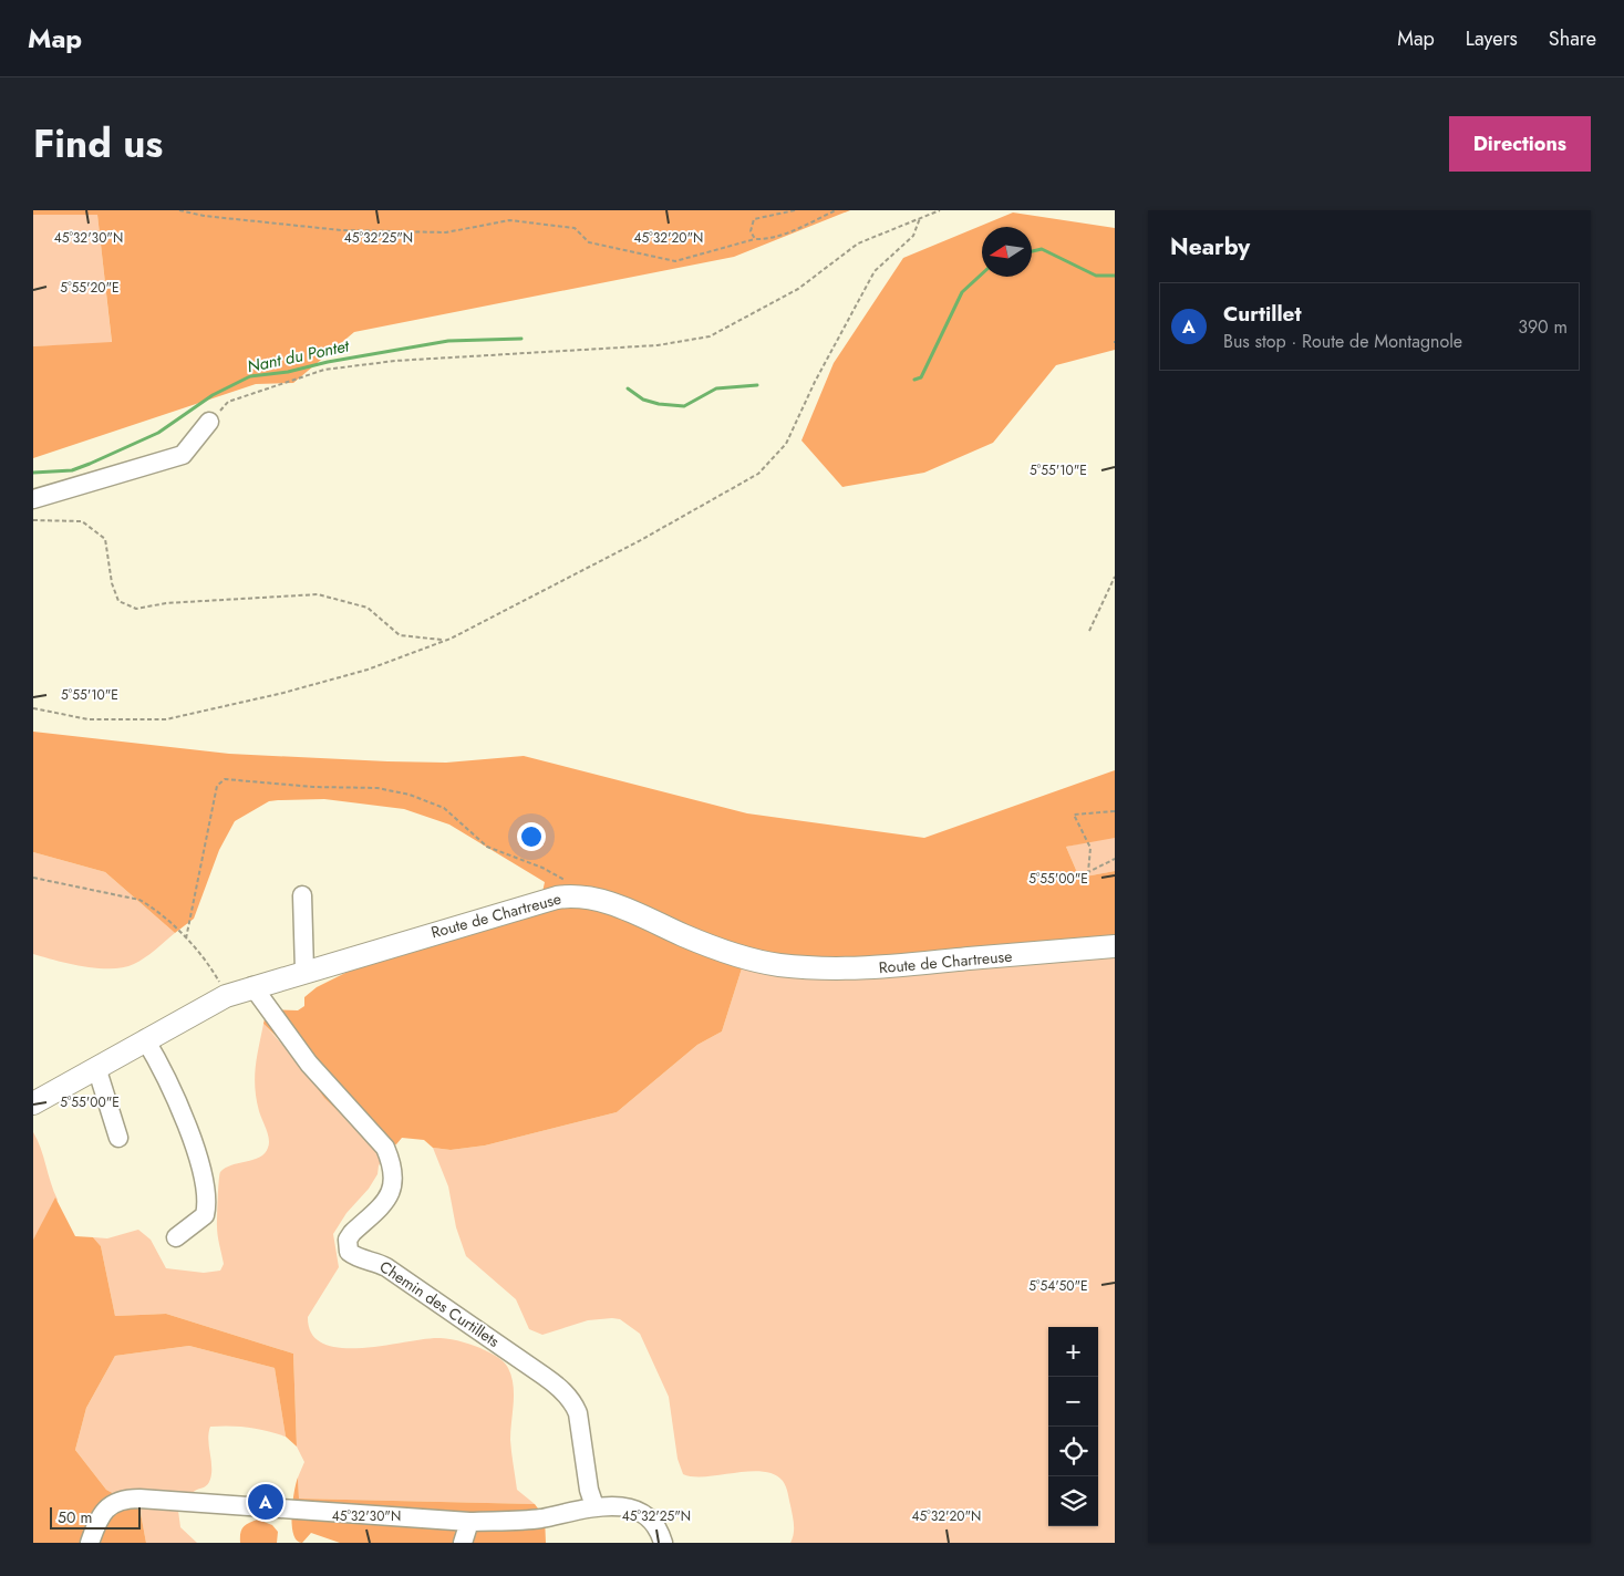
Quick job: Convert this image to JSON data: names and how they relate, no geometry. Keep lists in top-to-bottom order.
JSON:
{
  "streets": {
    "main road": ["Route de Chartreuse"],
    "street": ["Chemin des Curtillets"]
  },
  "crossings": [
    ["Route de Chartreuse", "Chemin des Curtillets"]
  ],
  "water": ["Nant du Pontet"],
  "scale_bar": "50 m",
  "north": "left",
  "page": {
    "header": "Map",
    "nav": ["Map", "Layers", "Share"],
    "title": "Find us",
    "buttons": "Directions",
    "heading": "Nearby",
    "list": [
      {
        "mark": "A",
        "name": "Curtillet",
        "note": "Bus stop · Route de Montagnole",
        "value": "390 m"
      }
    ],
    "map_buttons": ["+", "−"],
    "pins": "A",
    "scale": "50 m"
  },
  "coordinates": [
    "45°32'30\"N",
    "45°32'25\"N",
    "45°32'20\"N",
    "5°55'20\"E",
    "5°55'10\"E",
    "5°55'00\"E",
    "5°54'50\"E"
  ]
}
